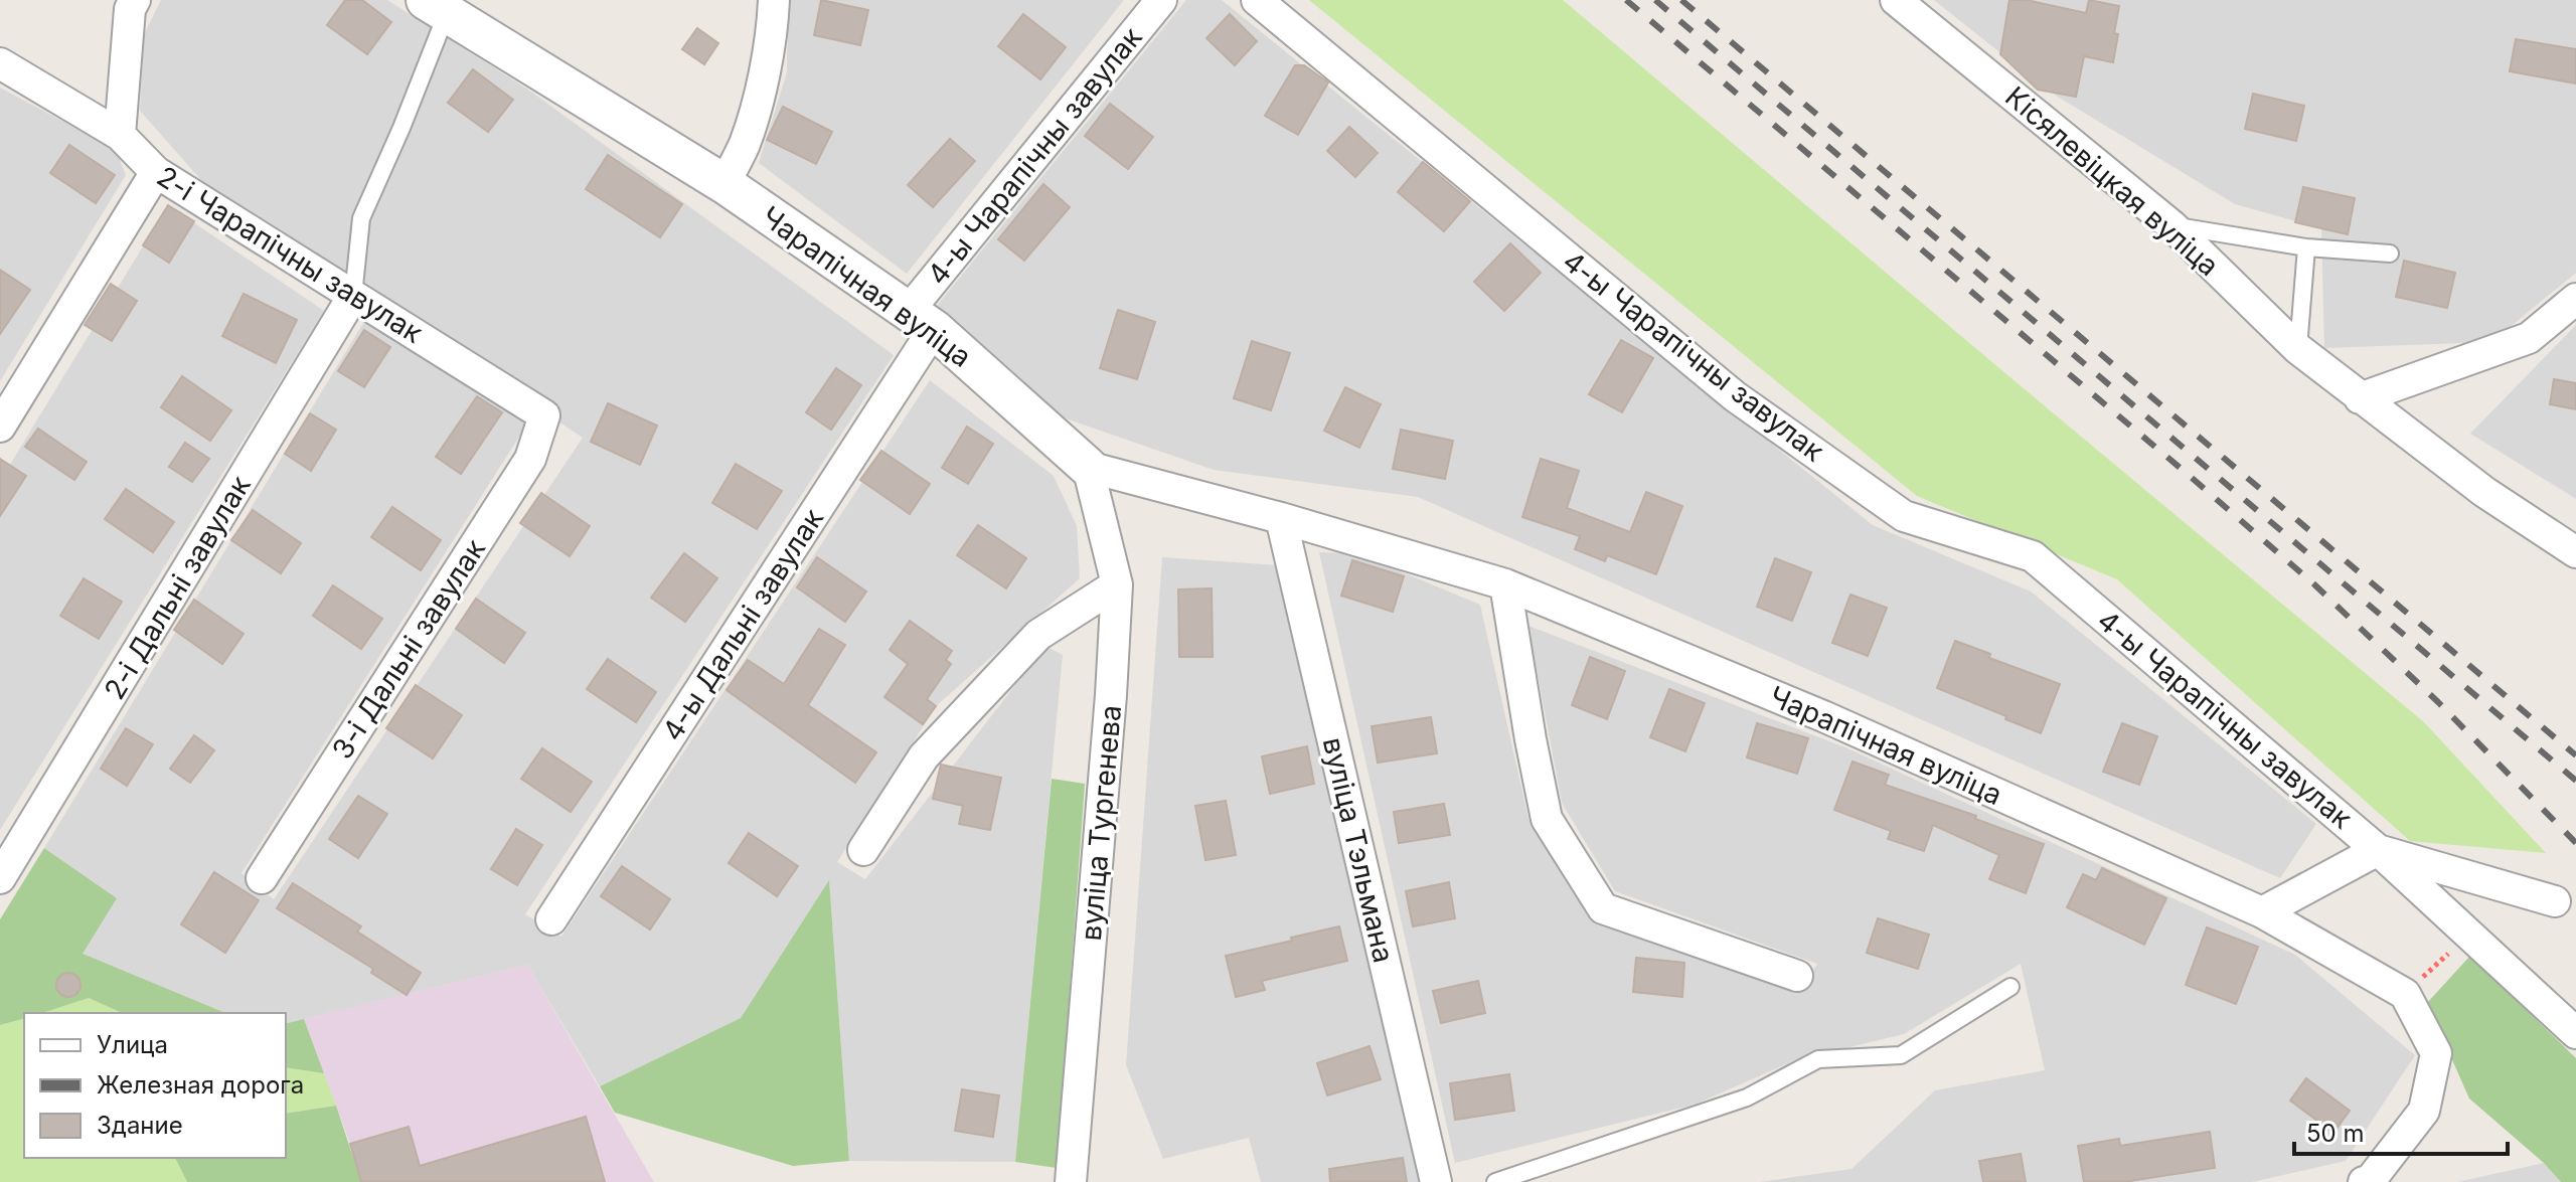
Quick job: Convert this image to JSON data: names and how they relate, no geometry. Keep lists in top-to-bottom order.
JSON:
{
  "streets": {
    "street": [
      "4-ы Чарапічны завулак",
      "Кісялевіцкая вуліца",
      "2-і Чарапічны завулак",
      "Чарапічная вуліца",
      "2-і Дальні завулак",
      "4-ы Дальні завулак",
      "3-і Дальні завулак",
      "вуліца Тургенева",
      "вуліца Тэльмана"
    ]
  },
  "crossings": [
    ["4-ы Чарапічны завулак", "Чарапічная вуліца"],
    ["4-ы Чарапічны завулак", "4-ы Дальні завулак"],
    ["2-і Чарапічны завулак", "2-і Дальні завулак"],
    ["2-і Чарапічны завулак", "3-і Дальні завулак"],
    ["Чарапічная вуліца", "4-ы Дальні завулак"],
    ["Чарапічная вуліца", "вуліца Тургенева"],
    ["Чарапічная вуліца", "вуліца Тэльмана"]
  ],
  "legend": ["Улица", "Железная дорога", "Здание"],
  "scale_bar": "50 m"
}
